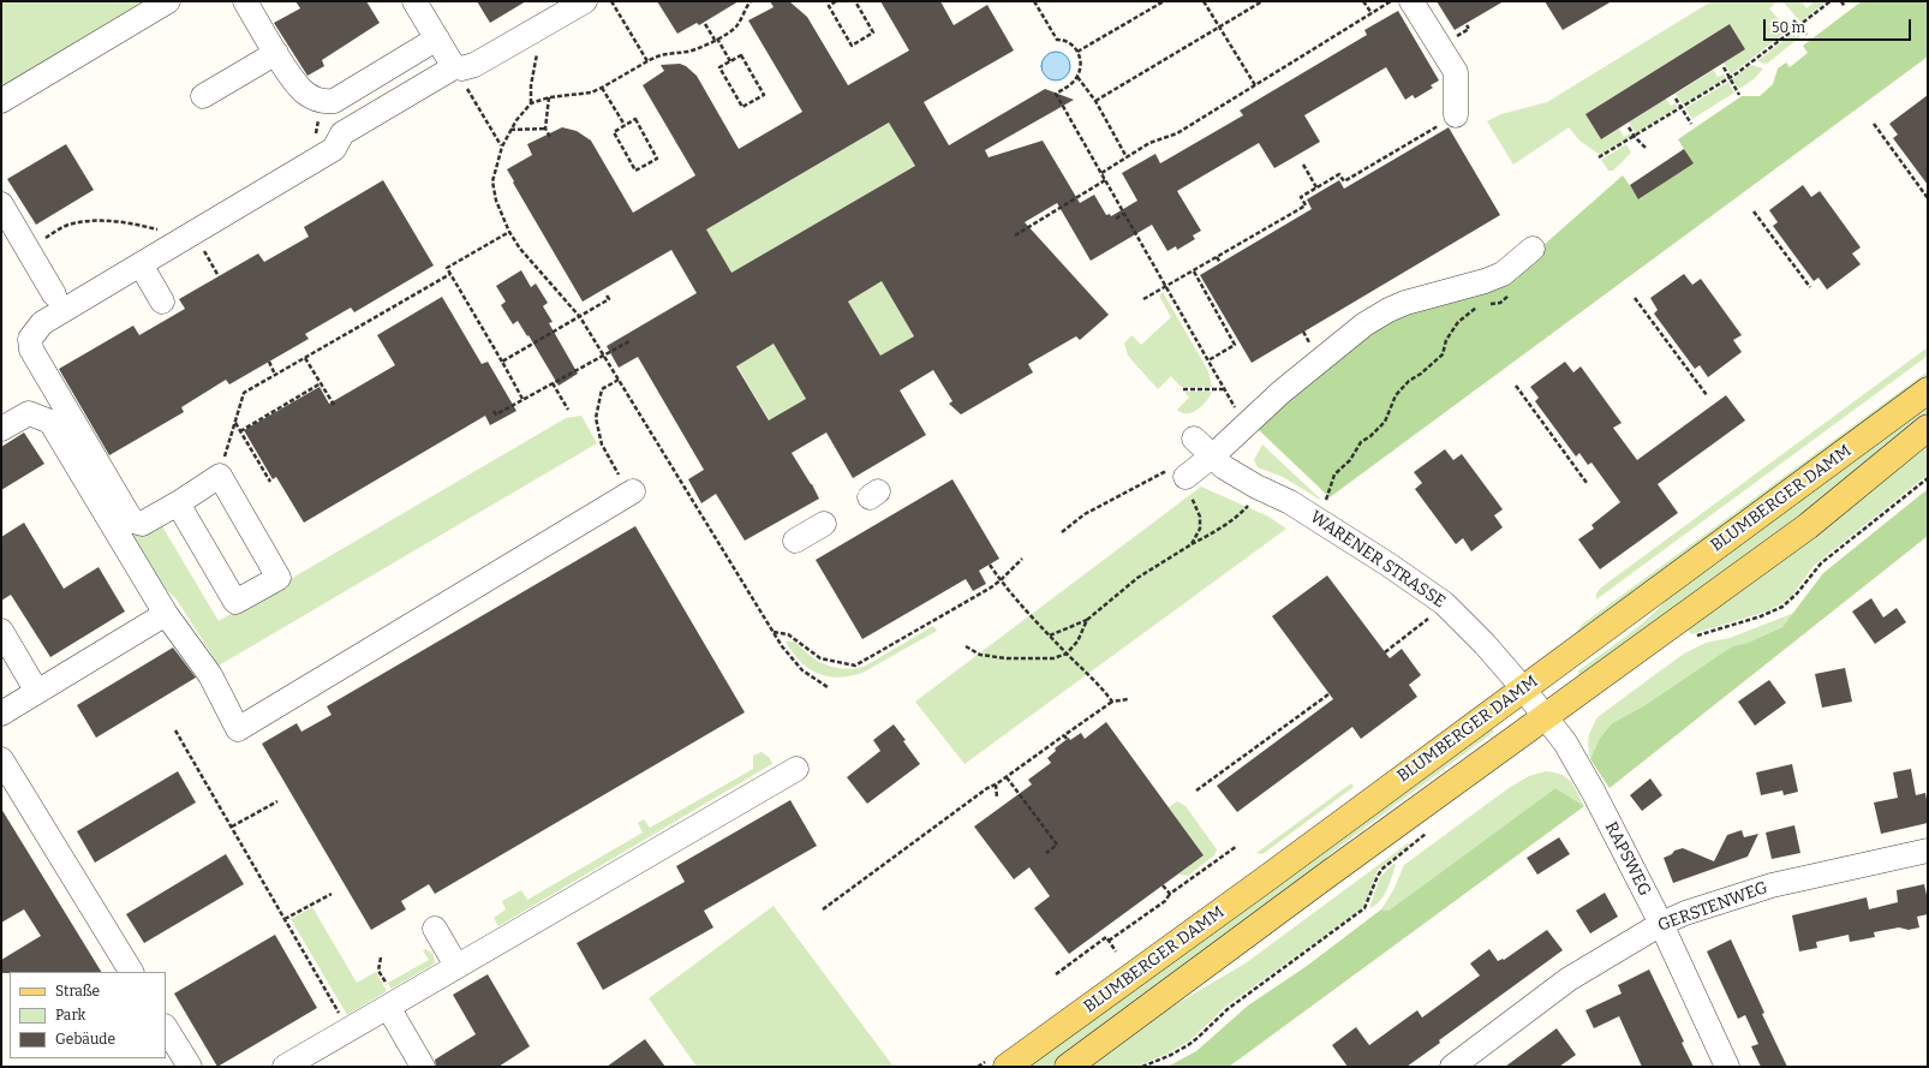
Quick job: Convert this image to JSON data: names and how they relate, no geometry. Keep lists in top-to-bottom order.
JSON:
{
  "streets": {
    "main road": ["BLUMBERGER DAMM"],
    "street": ["WARENER STRASSE", "RAPSWEG", "GERSTENWEG"]
  },
  "crossings": [
    ["BLUMBERGER DAMM", "WARENER STRASSE"],
    ["BLUMBERGER DAMM", "RAPSWEG"],
    ["WARENER STRASSE", "RAPSWEG"],
    ["RAPSWEG", "GERSTENWEG"]
  ],
  "legend": ["Straße", "Park", "Gebäude"],
  "scale_bar": "50 m"
}
